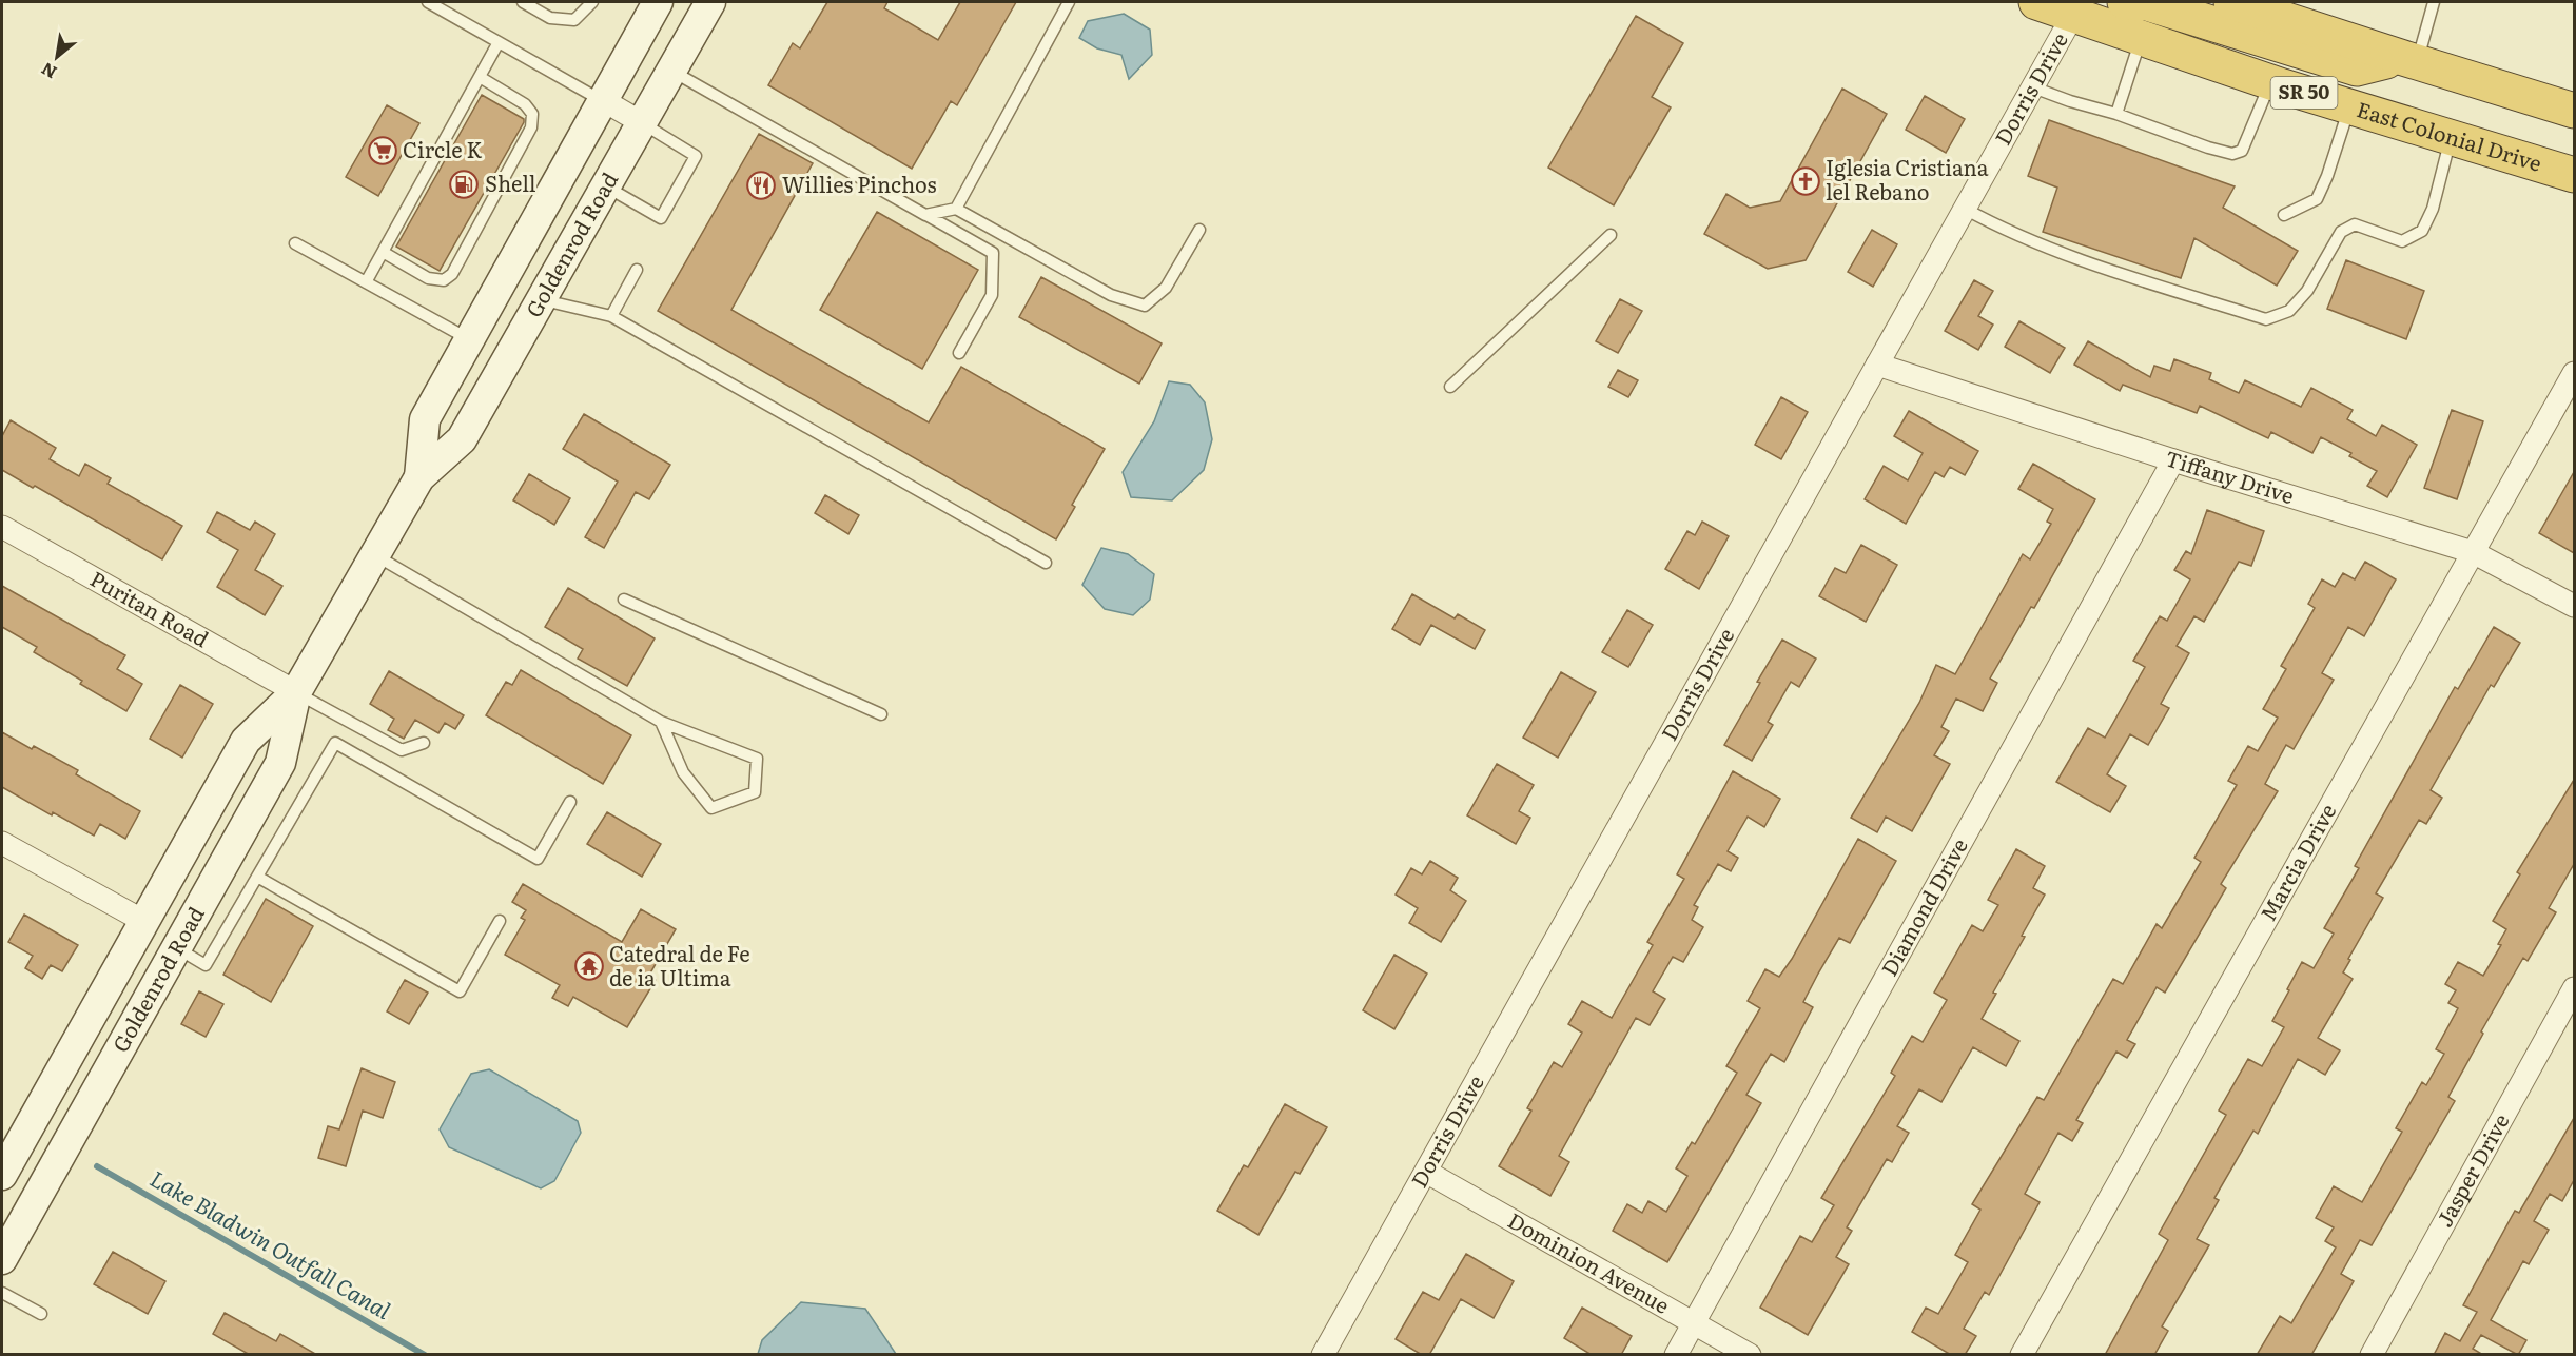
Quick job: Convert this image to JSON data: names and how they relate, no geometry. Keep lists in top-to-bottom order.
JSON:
{
  "streets": {
    "highway": ["SR 50", "East Colonial Drive"],
    "main road": ["Goldenrod Road"],
    "street": [
      "Dorris Drive",
      "Tiffany Drive",
      "Puritan Road",
      "Marcia Drive",
      "Diamond Drive",
      "Jasper Drive",
      "Dominion Avenue"
    ]
  },
  "crossings": [
    ["Dorris Drive", "East Colonial Drive"],
    ["Dorris Drive", "Tiffany Drive"],
    ["Dorris Drive", "Dominion Avenue"],
    ["Goldenrod Road", "Puritan Road"],
    ["Tiffany Drive", "Marcia Drive"],
    ["Tiffany Drive", "Diamond Drive"],
    ["Diamond Drive", "Dominion Avenue"]
  ],
  "water": ["Lake Bladwin Outfall Canal"],
  "places": {
    "supermarket": ["Circle K"],
    "church": ["Iglesia Cristiana lel Rebano"],
    "fuel station": ["Shell"],
    "restaurant": ["Willies Pinchos"],
    "temple": ["Catedral de Fe de ia Ultima"]
  },
  "north": "bottom left"
}
